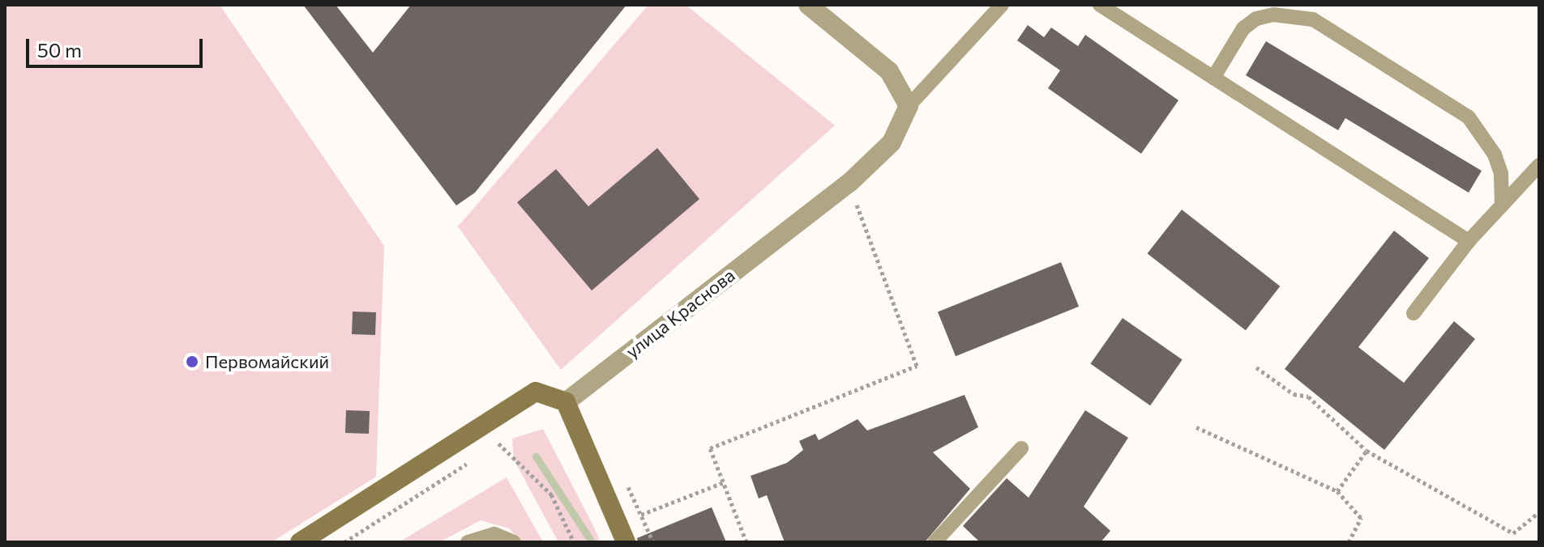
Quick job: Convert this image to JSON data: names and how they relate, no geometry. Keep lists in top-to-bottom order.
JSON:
{
  "streets": {
    "street": ["улица Краснова"]
  },
  "places": ["Первомайский"],
  "scale_bar": "50 m"
}
